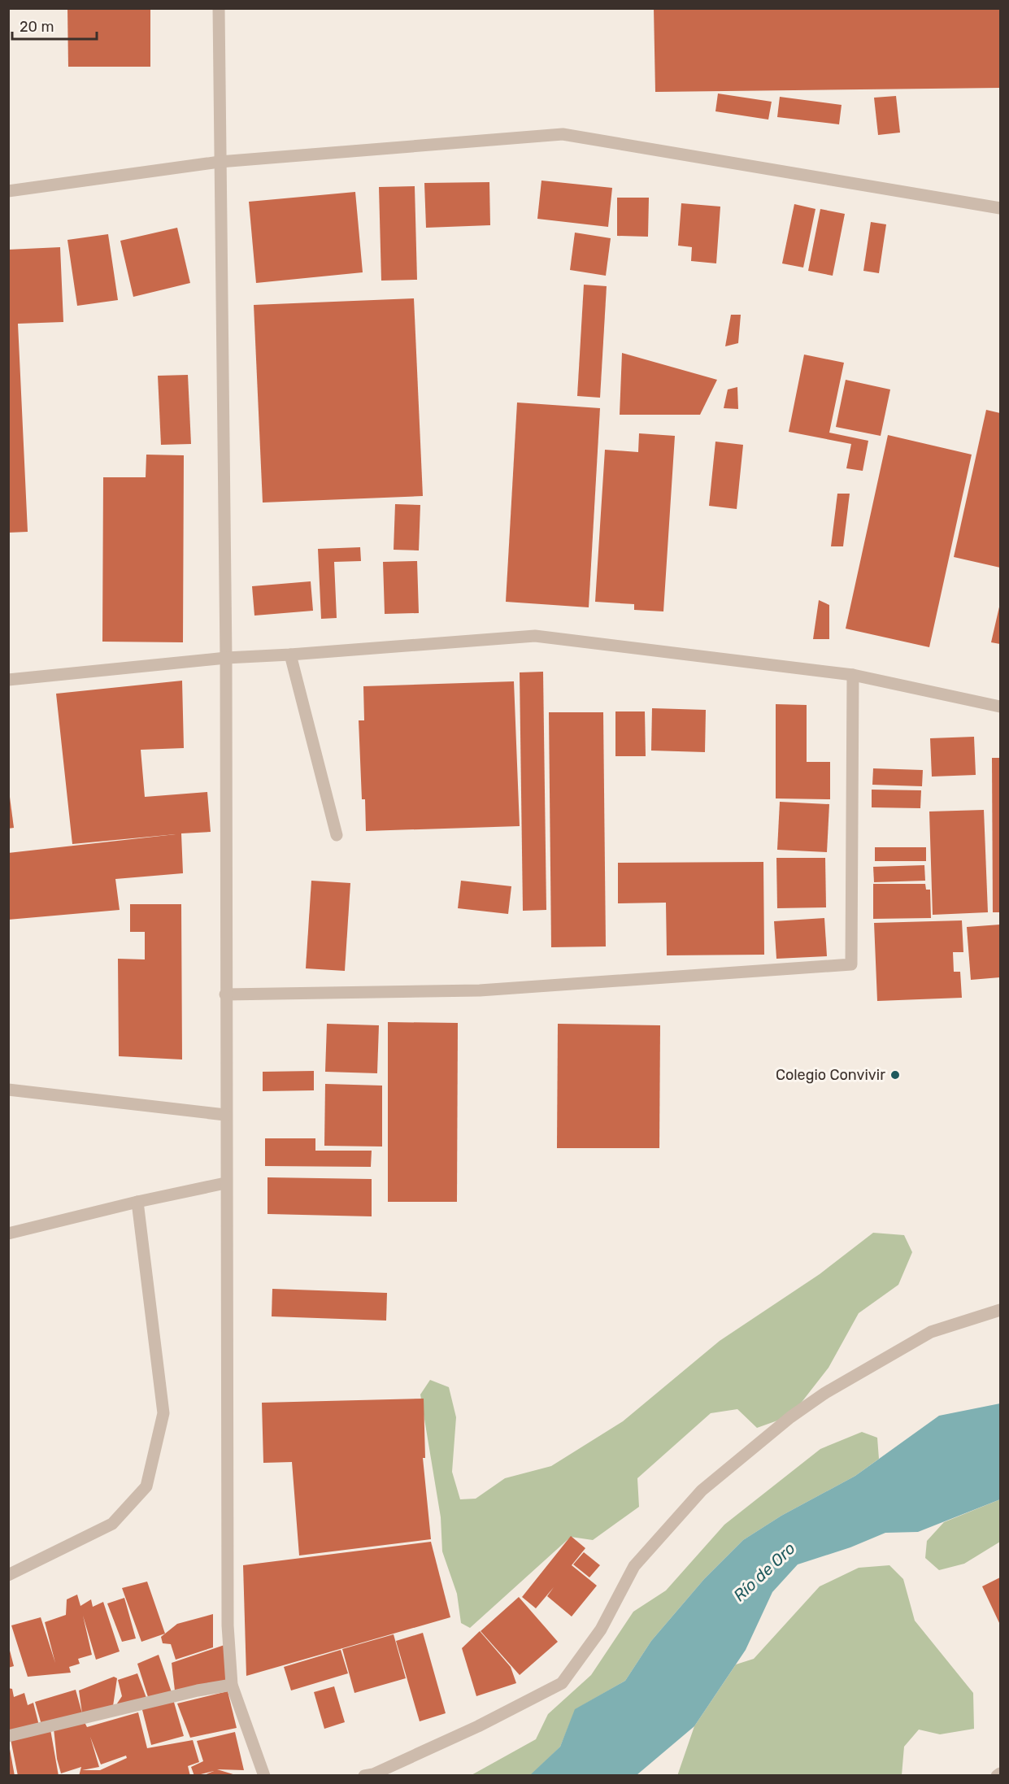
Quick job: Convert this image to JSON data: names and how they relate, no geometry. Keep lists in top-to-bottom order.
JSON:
{
  "water": ["Río de Oro"],
  "places": ["Colegio Convivir"],
  "scale_bar": "20 m"
}
